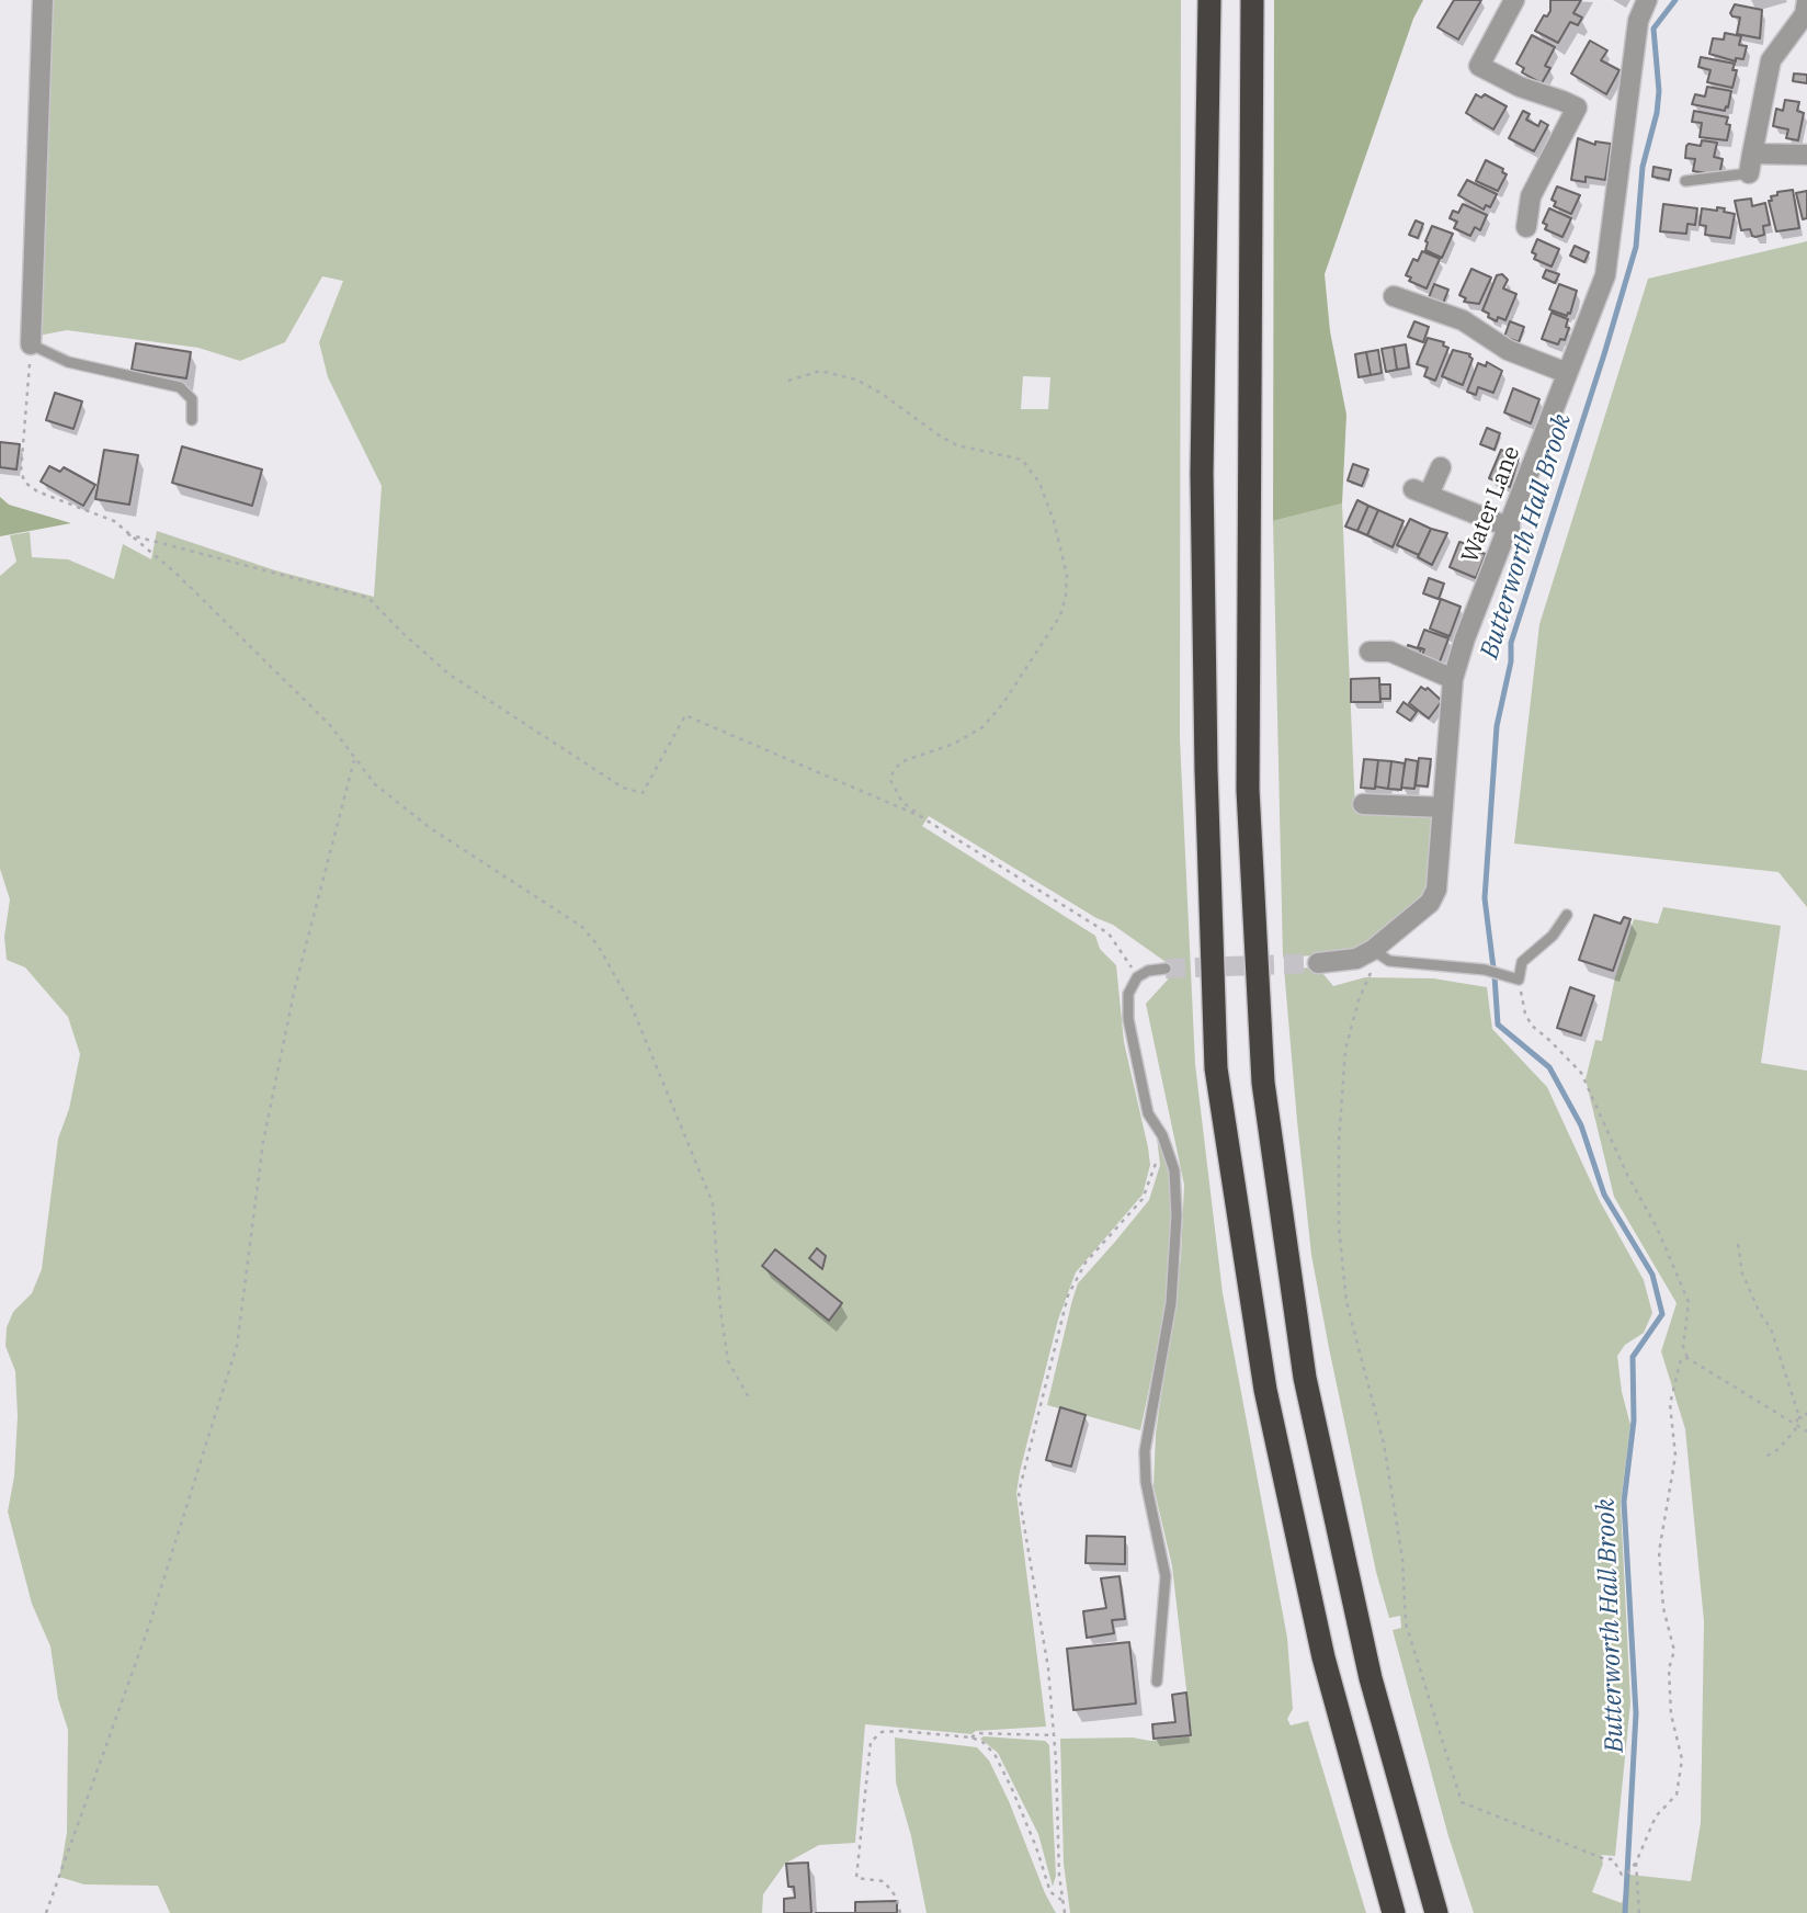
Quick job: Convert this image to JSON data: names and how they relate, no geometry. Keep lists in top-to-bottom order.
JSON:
{
  "streets": {
    "street": ["Water Lane"]
  },
  "water": ["Butterworth Hall Brook"]
}
